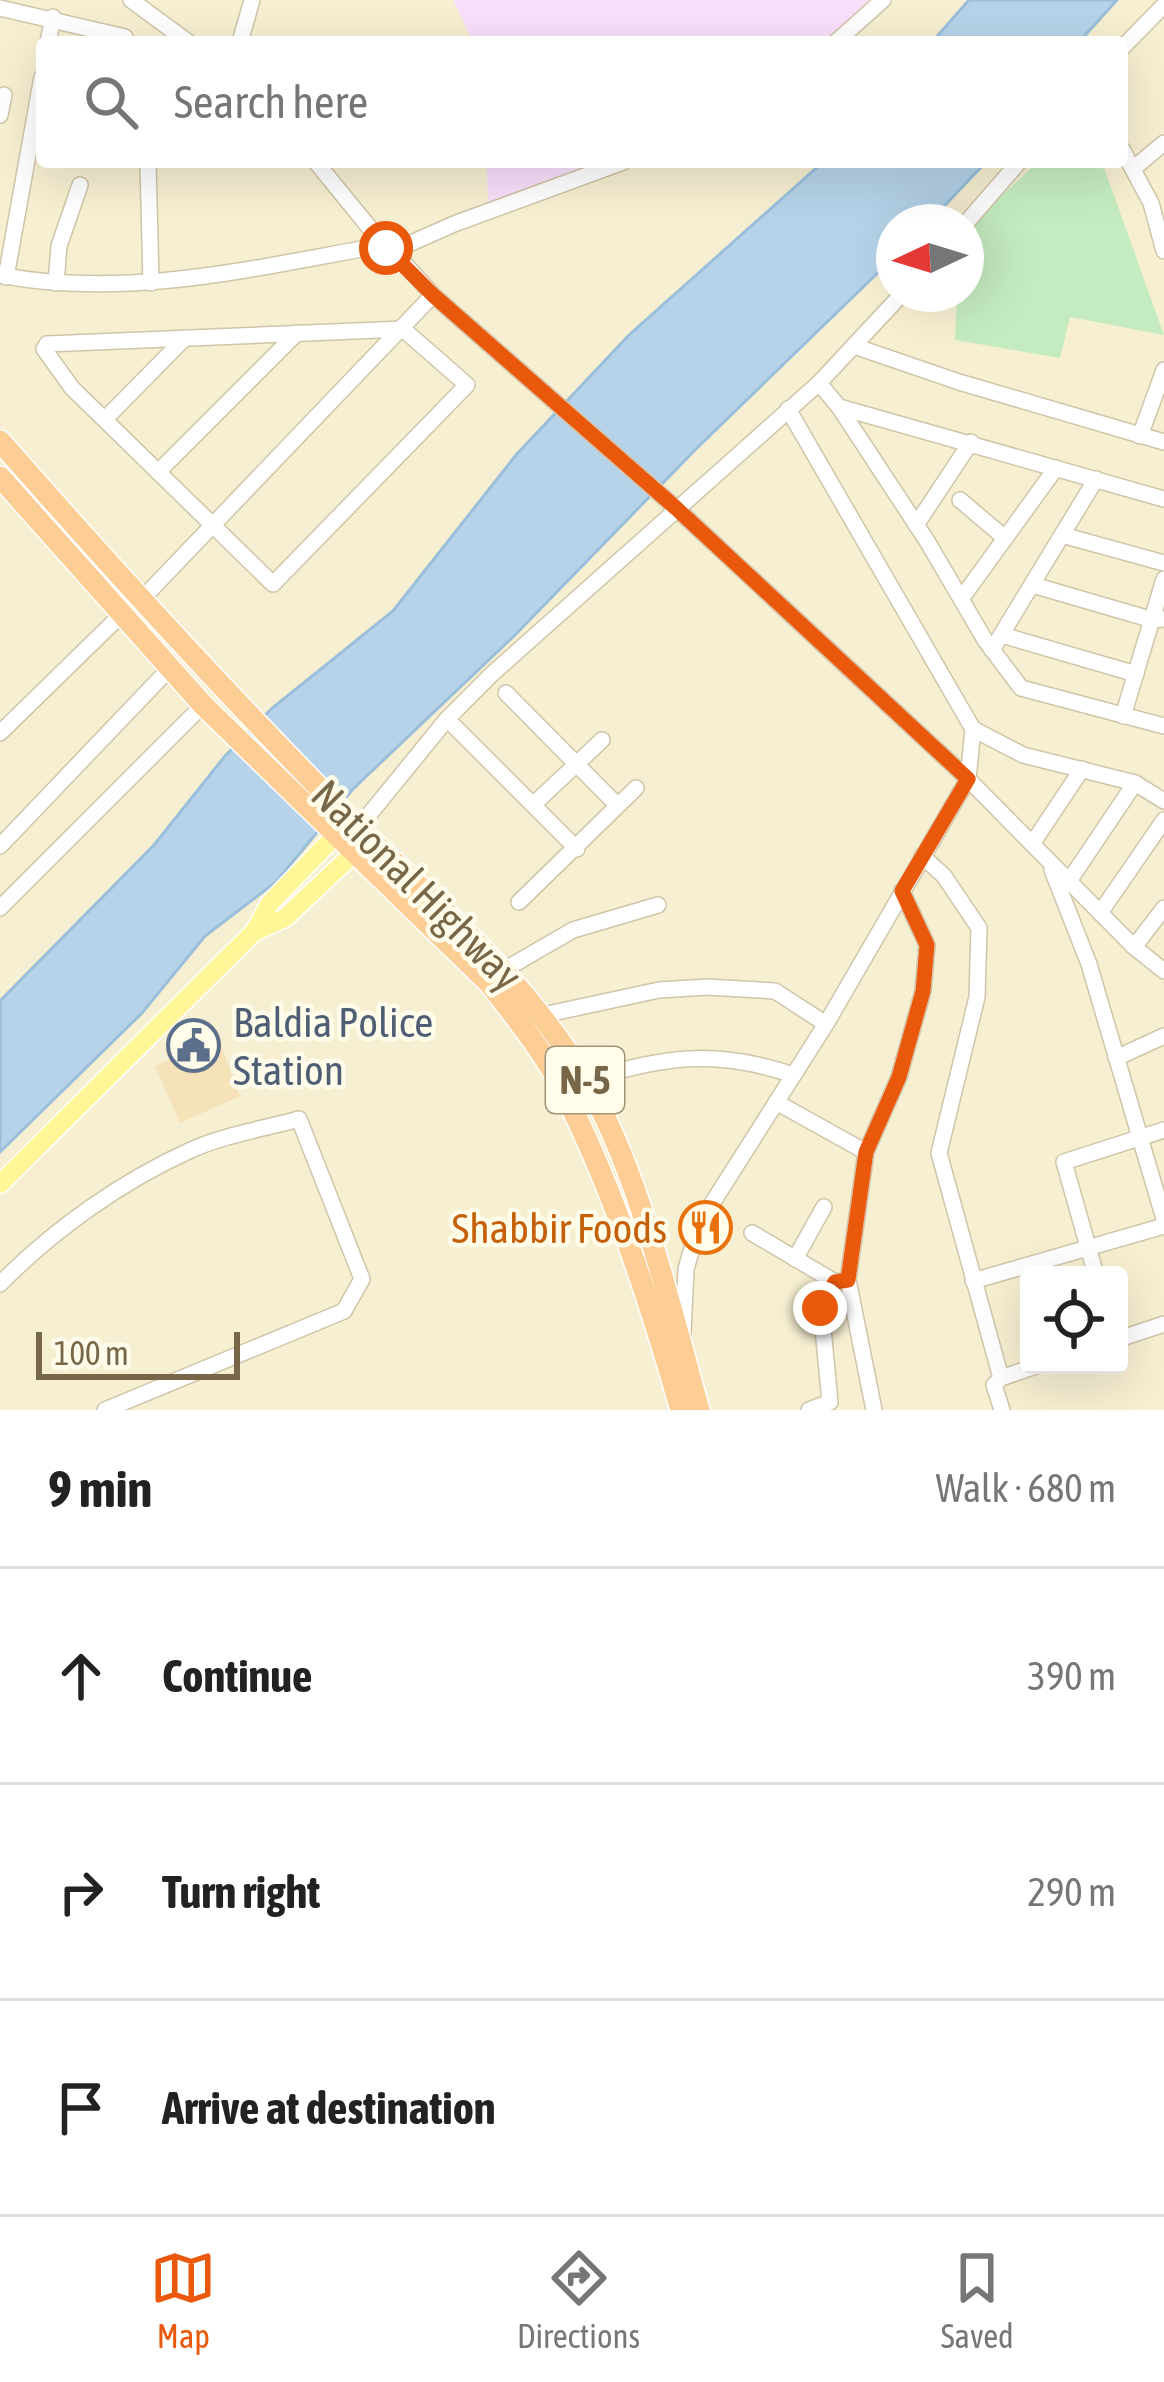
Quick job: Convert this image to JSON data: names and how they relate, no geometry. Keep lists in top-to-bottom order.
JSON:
{
  "streets": {
    "highway": ["National Highway", "N-5"]
  },
  "places": {
    "public building": ["Baldia Police Station"],
    "restaurant": ["Shabbir Foods"]
  },
  "scale_bar": "100 m",
  "north": "left",
  "page": {
    "search": "Search here",
    "scale": "100 m",
    "heading": ["9 min", "Walk · 680 m"],
    "list": [
      ["Continue", "390 m"],
      ["Turn right", "290 m"],
      "Arrive at destination"
    ],
    "nav": ["Map", "Directions", "Saved"]
  }
}
